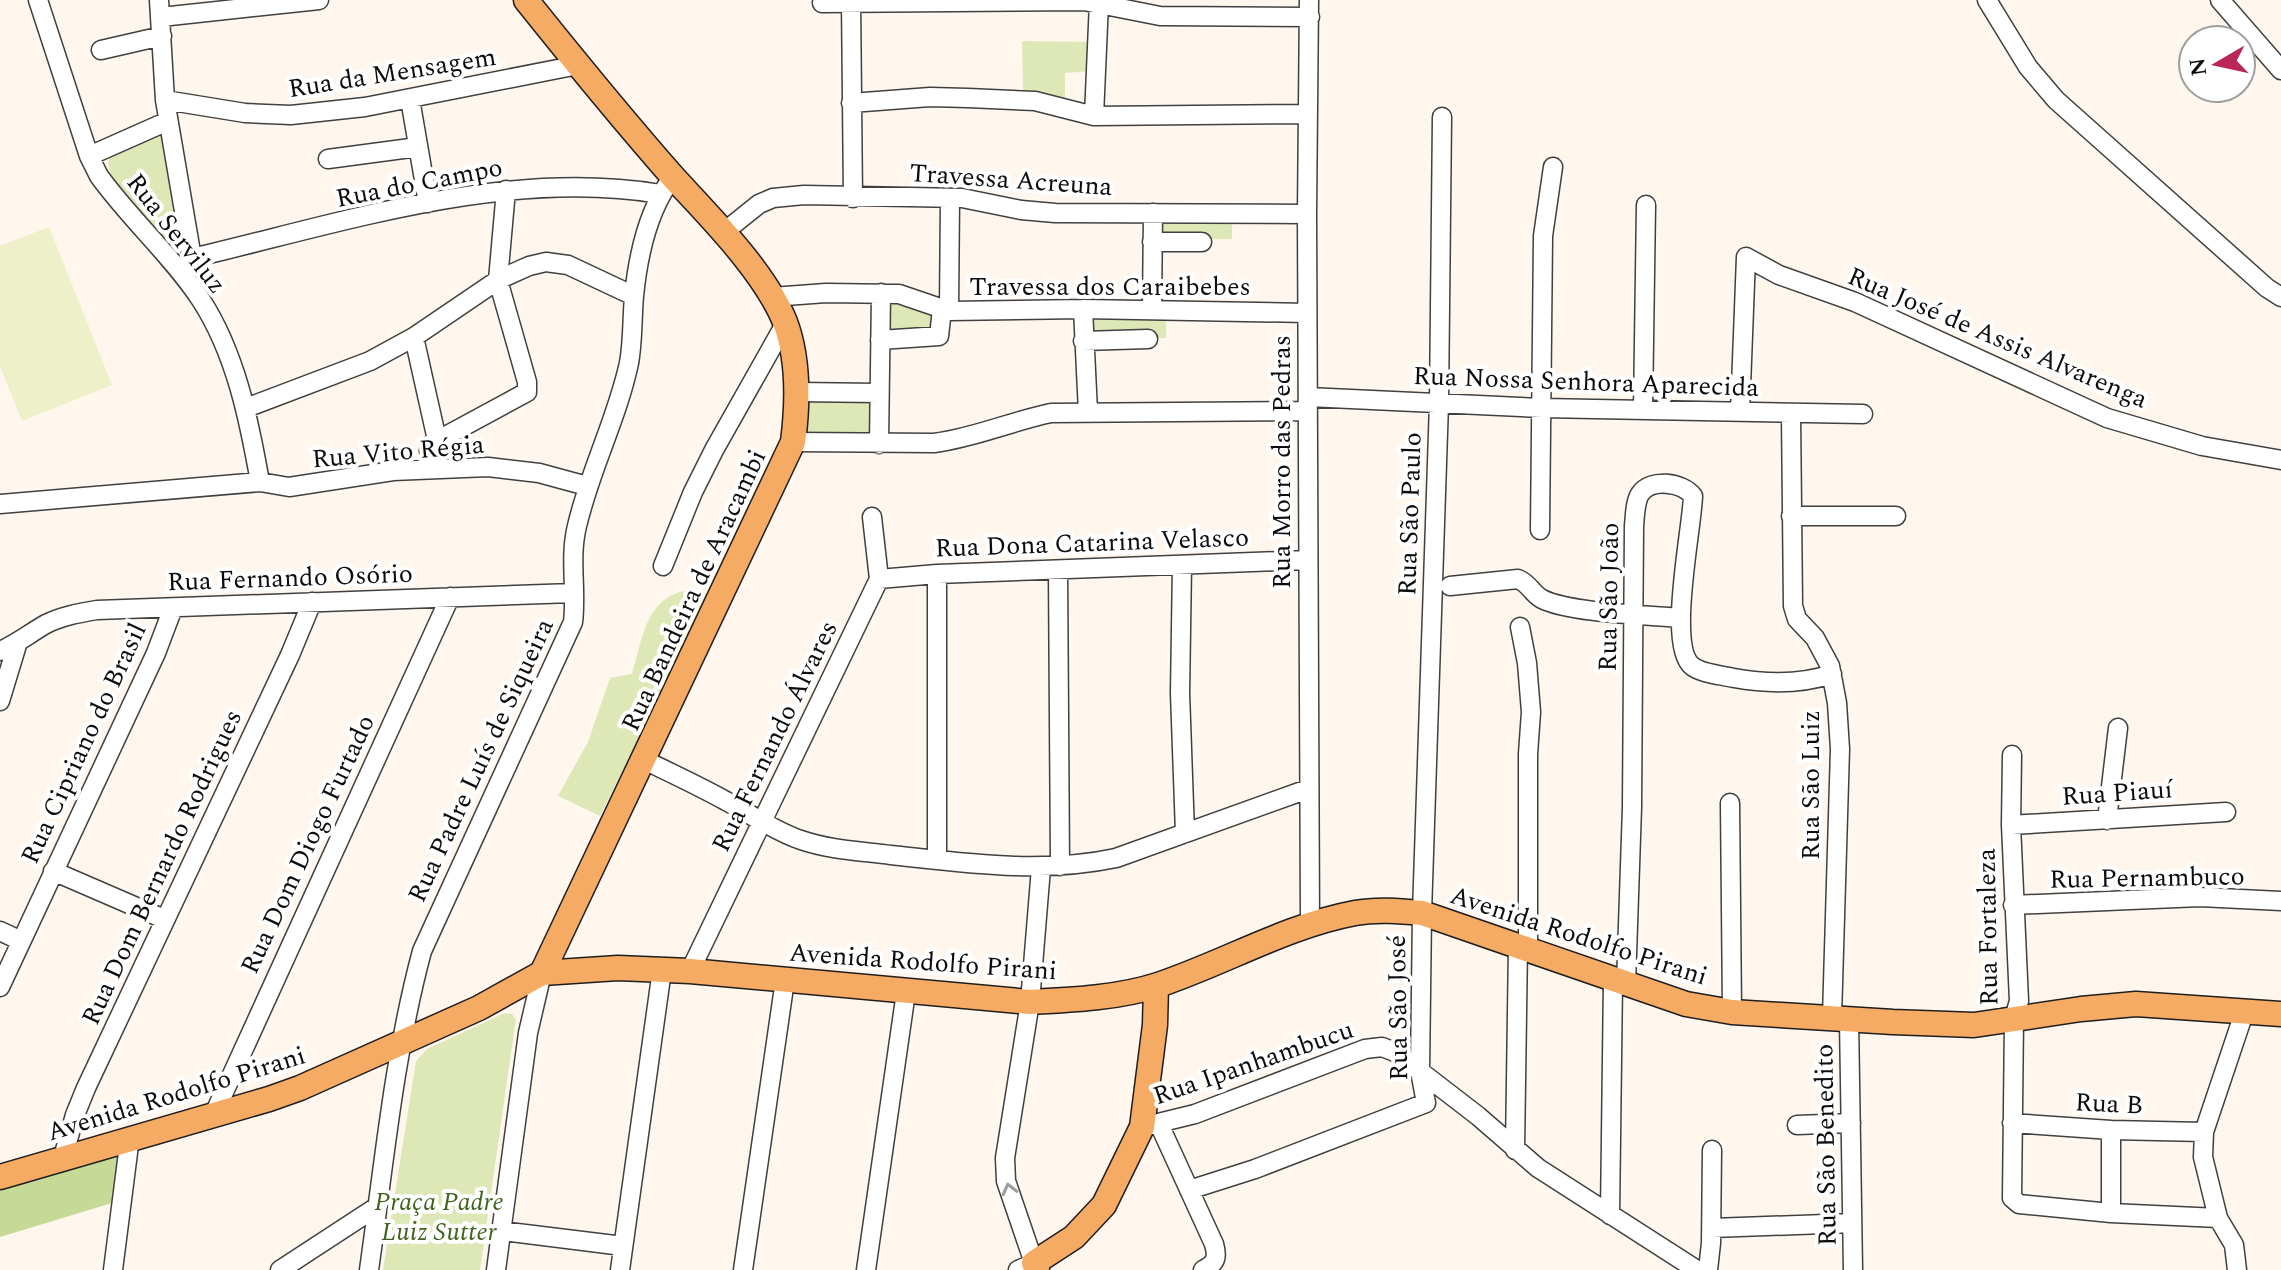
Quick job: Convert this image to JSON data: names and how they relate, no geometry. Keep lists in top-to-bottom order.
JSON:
{
  "streets": {
    "main road": ["Rua Bandeira de Aracambi", "Avenida Rodolfo Pirani"],
    "street": [
      "Rua da Mensagem",
      "Travessa Acreuna",
      "Rua do Campo",
      "Rua Serviluz",
      "Travessa dos Caraibebes",
      "Rua José de Assis Alvarenga",
      "Rua Nossa Senhora Aparecida",
      "Rua Vito Régia",
      "Rua Morro das Pedras",
      "Rua São Paulo",
      "Rua Dona Catarina Velasco",
      "Rua Fernando Osório",
      "Rua São João",
      "Rua Fernando Álvares",
      "Rua Cipriano do Brasil",
      "Rua Padre Luís de Siqueira",
      "Rua São Luiz",
      "Rua Piauí",
      "Rua Dom Diogo Furtado",
      "Rua Dom Bernardo Rodrigues",
      "Rua Pernambuco",
      "Rua Fortaleza",
      "Rua São José",
      "Rua Ipanhambucu",
      "Rua B",
      "Rua São Benedito"
    ]
  },
  "crossings": [
    ["Rua da Mensagem", "Rua Bandeira de Aracambi"],
    ["Travessa Acreuna", "Rua Morro das Pedras"],
    ["Travessa Acreuna", "Rua Bandeira de Aracambi"],
    ["Rua do Campo", "Rua Bandeira de Aracambi"],
    ["Rua do Campo", "Rua Padre Luís de Siqueira"],
    ["Rua Serviluz", "Rua Vito Régia"],
    ["Travessa dos Caraibebes", "Rua Morro das Pedras"],
    ["Travessa dos Caraibebes", "Rua Bandeira de Aracambi"],
    ["Rua José de Assis Alvarenga", "Rua Nossa Senhora Aparecida"],
    ["Rua Nossa Senhora Aparecida", "Rua Morro das Pedras"],
    ["Rua Nossa Senhora Aparecida", "Rua São Paulo"],
    ["Rua Nossa Senhora Aparecida", "Rua Bandeira de Aracambi"],
    ["Rua Nossa Senhora Aparecida", "Rua São Luiz"],
    ["Rua Vito Régia", "Rua Padre Luís de Siqueira"],
    ["Rua Morro das Pedras", "Rua Dona Catarina Velasco"],
    ["Rua Morro das Pedras", "Avenida Rodolfo Pirani"],
    ["Rua São Paulo", "Avenida Rodolfo Pirani"],
    ["Rua São Paulo", "Rua São José"],
    ["Rua Dona Catarina Velasco", "Rua Fernando Álvares"],
    ["Rua Fernando Osório", "Rua Cipriano do Brasil"],
    ["Rua Fernando Osório", "Rua Padre Luís de Siqueira"],
    ["Rua Fernando Osório", "Rua Dom Diogo Furtado"],
    ["Rua Fernando Osório", "Rua Dom Bernardo Rodrigues"],
    ["Rua Bandeira de Aracambi", "Rua Padre Luís de Siqueira"],
    ["Rua Bandeira de Aracambi", "Avenida Rodolfo Pirani"],
    ["Rua São João", "Rua São Luiz"],
    ["Rua São João", "Avenida Rodolfo Pirani"],
    ["Rua São João", "Rua Ipanhambucu"],
    ["Rua Fernando Álvares", "Avenida Rodolfo Pirani"],
    ["Rua Padre Luís de Siqueira", "Avenida Rodolfo Pirani"],
    ["Rua São Luiz", "Avenida Rodolfo Pirani"],
    ["Rua São Luiz", "Rua São Benedito"],
    ["Rua Piauí", "Rua Fortaleza"],
    ["Rua Dom Diogo Furtado", "Avenida Rodolfo Pirani"],
    ["Rua Dom Bernardo Rodrigues", "Avenida Rodolfo Pirani"],
    ["Rua Pernambuco", "Rua Fortaleza"],
    ["Rua Fortaleza", "Avenida Rodolfo Pirani"],
    ["Rua Fortaleza", "Rua B"],
    ["Avenida Rodolfo Pirani", "Rua São José"],
    ["Avenida Rodolfo Pirani", "Rua São Benedito"],
    ["Rua São José", "Rua Ipanhambucu"]
  ],
  "parks": ["Praça Padre Luiz Sutter"],
  "north": "left"
}
